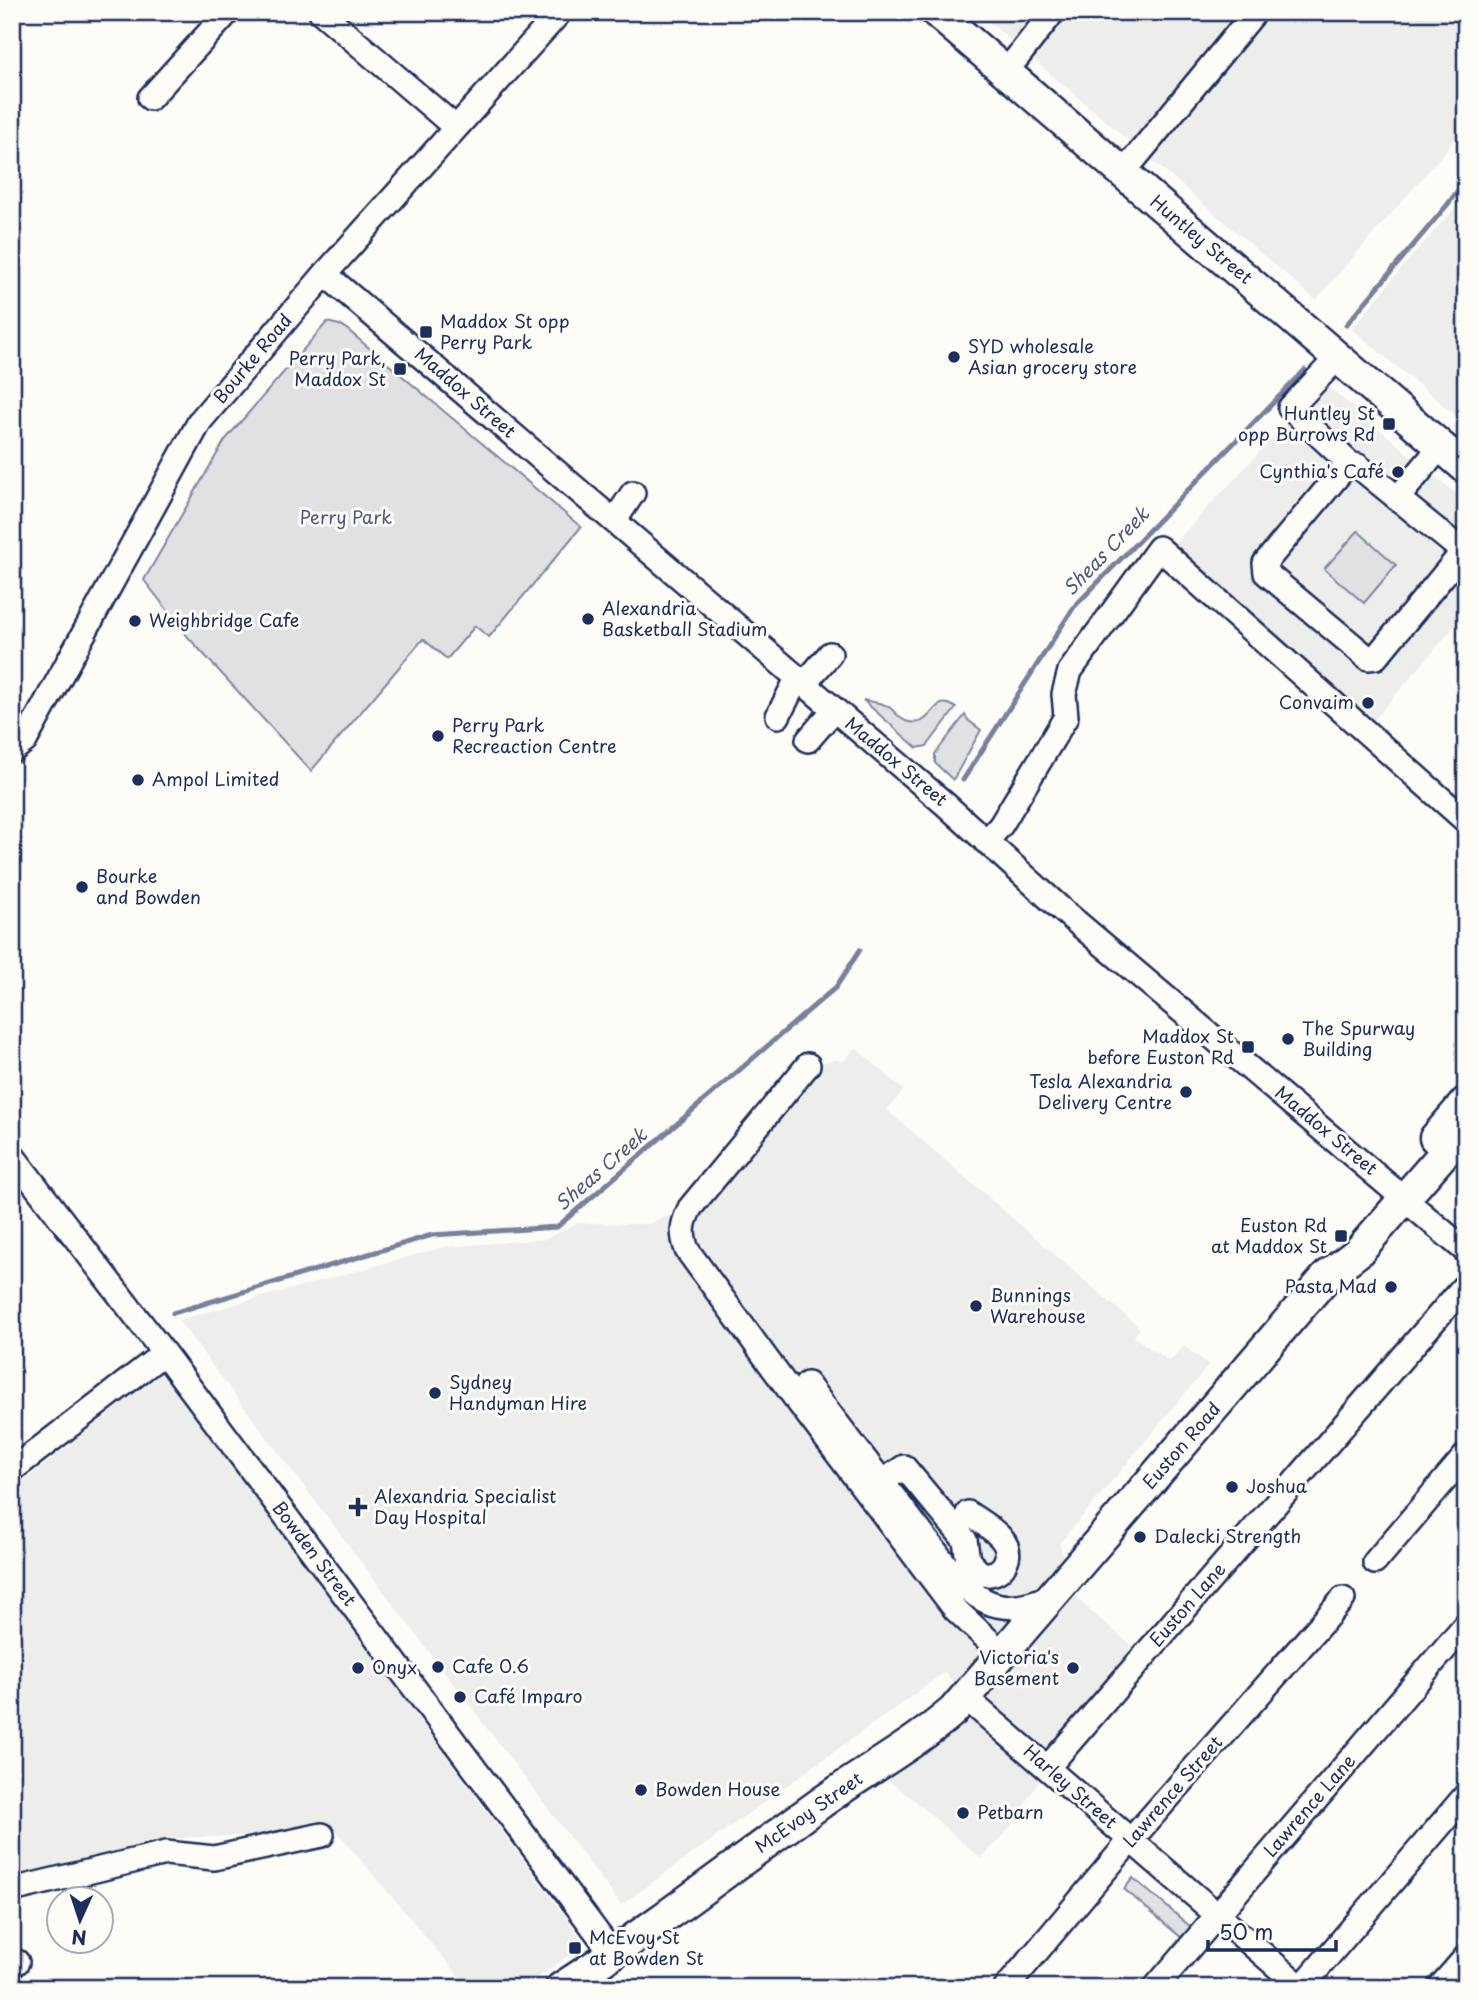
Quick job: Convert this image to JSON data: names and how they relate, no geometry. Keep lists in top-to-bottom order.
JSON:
{
  "streets": {
    "main road": ["Huntley Street", "Euston Road", "McEvoy Street"],
    "street": [
      "Bourke Road",
      "Maddox Street",
      "Bowden Street",
      "Euston Lane",
      "Harley Street",
      "Lawrence Street",
      "Lawrence Lane"
    ]
  },
  "crossings": [
    ["Bourke Road", "Maddox Street"],
    ["Maddox Street", "Euston Road"],
    ["Euston Road", "McEvoy Street"],
    ["Bowden Street", "McEvoy Street"],
    ["Euston Lane", "Harley Street"],
    ["Harley Street", "Lawrence Street"],
    ["Harley Street", "Lawrence Lane"],
    ["Harley Street", "McEvoy Street"]
  ],
  "water": ["Sheas Creek"],
  "parks": ["Perry Park"],
  "places": {
    "transit": [
      "Maddox St opp Perry Park",
      "Perry Park, Maddox St",
      "Huntley St opp Burrows Rd",
      "Maddox St before Euston Rd",
      "Euston Rd at Maddox St",
      "McEvoy St at Bowden St"
    ],
    "other": [
      "SYD wholesale Asian grocery store",
      "Cynthia's Café",
      "Alexandria Basketball Stadium",
      "Weighbridge Cafe",
      "Convaim",
      "Perry Park Recreaction Centre",
      "Ampol Limited",
      "Bourke and Bowden",
      "The Spurway Building",
      "Tesla Alexandria Delivery Centre",
      "Pasta Mad",
      "Bunnings Warehouse",
      "Sydney Handyman Hire",
      "Joshua",
      "Dalecki Strength",
      "Cafe 0.6",
      "Onyx",
      "Victoria's Basement",
      "Café Imparo",
      "Bowden House",
      "Petbarn"
    ],
    "health": ["Alexandria Specialist Day Hospital"]
  },
  "scale_bar": "50 m",
  "north": "bottom"
}
